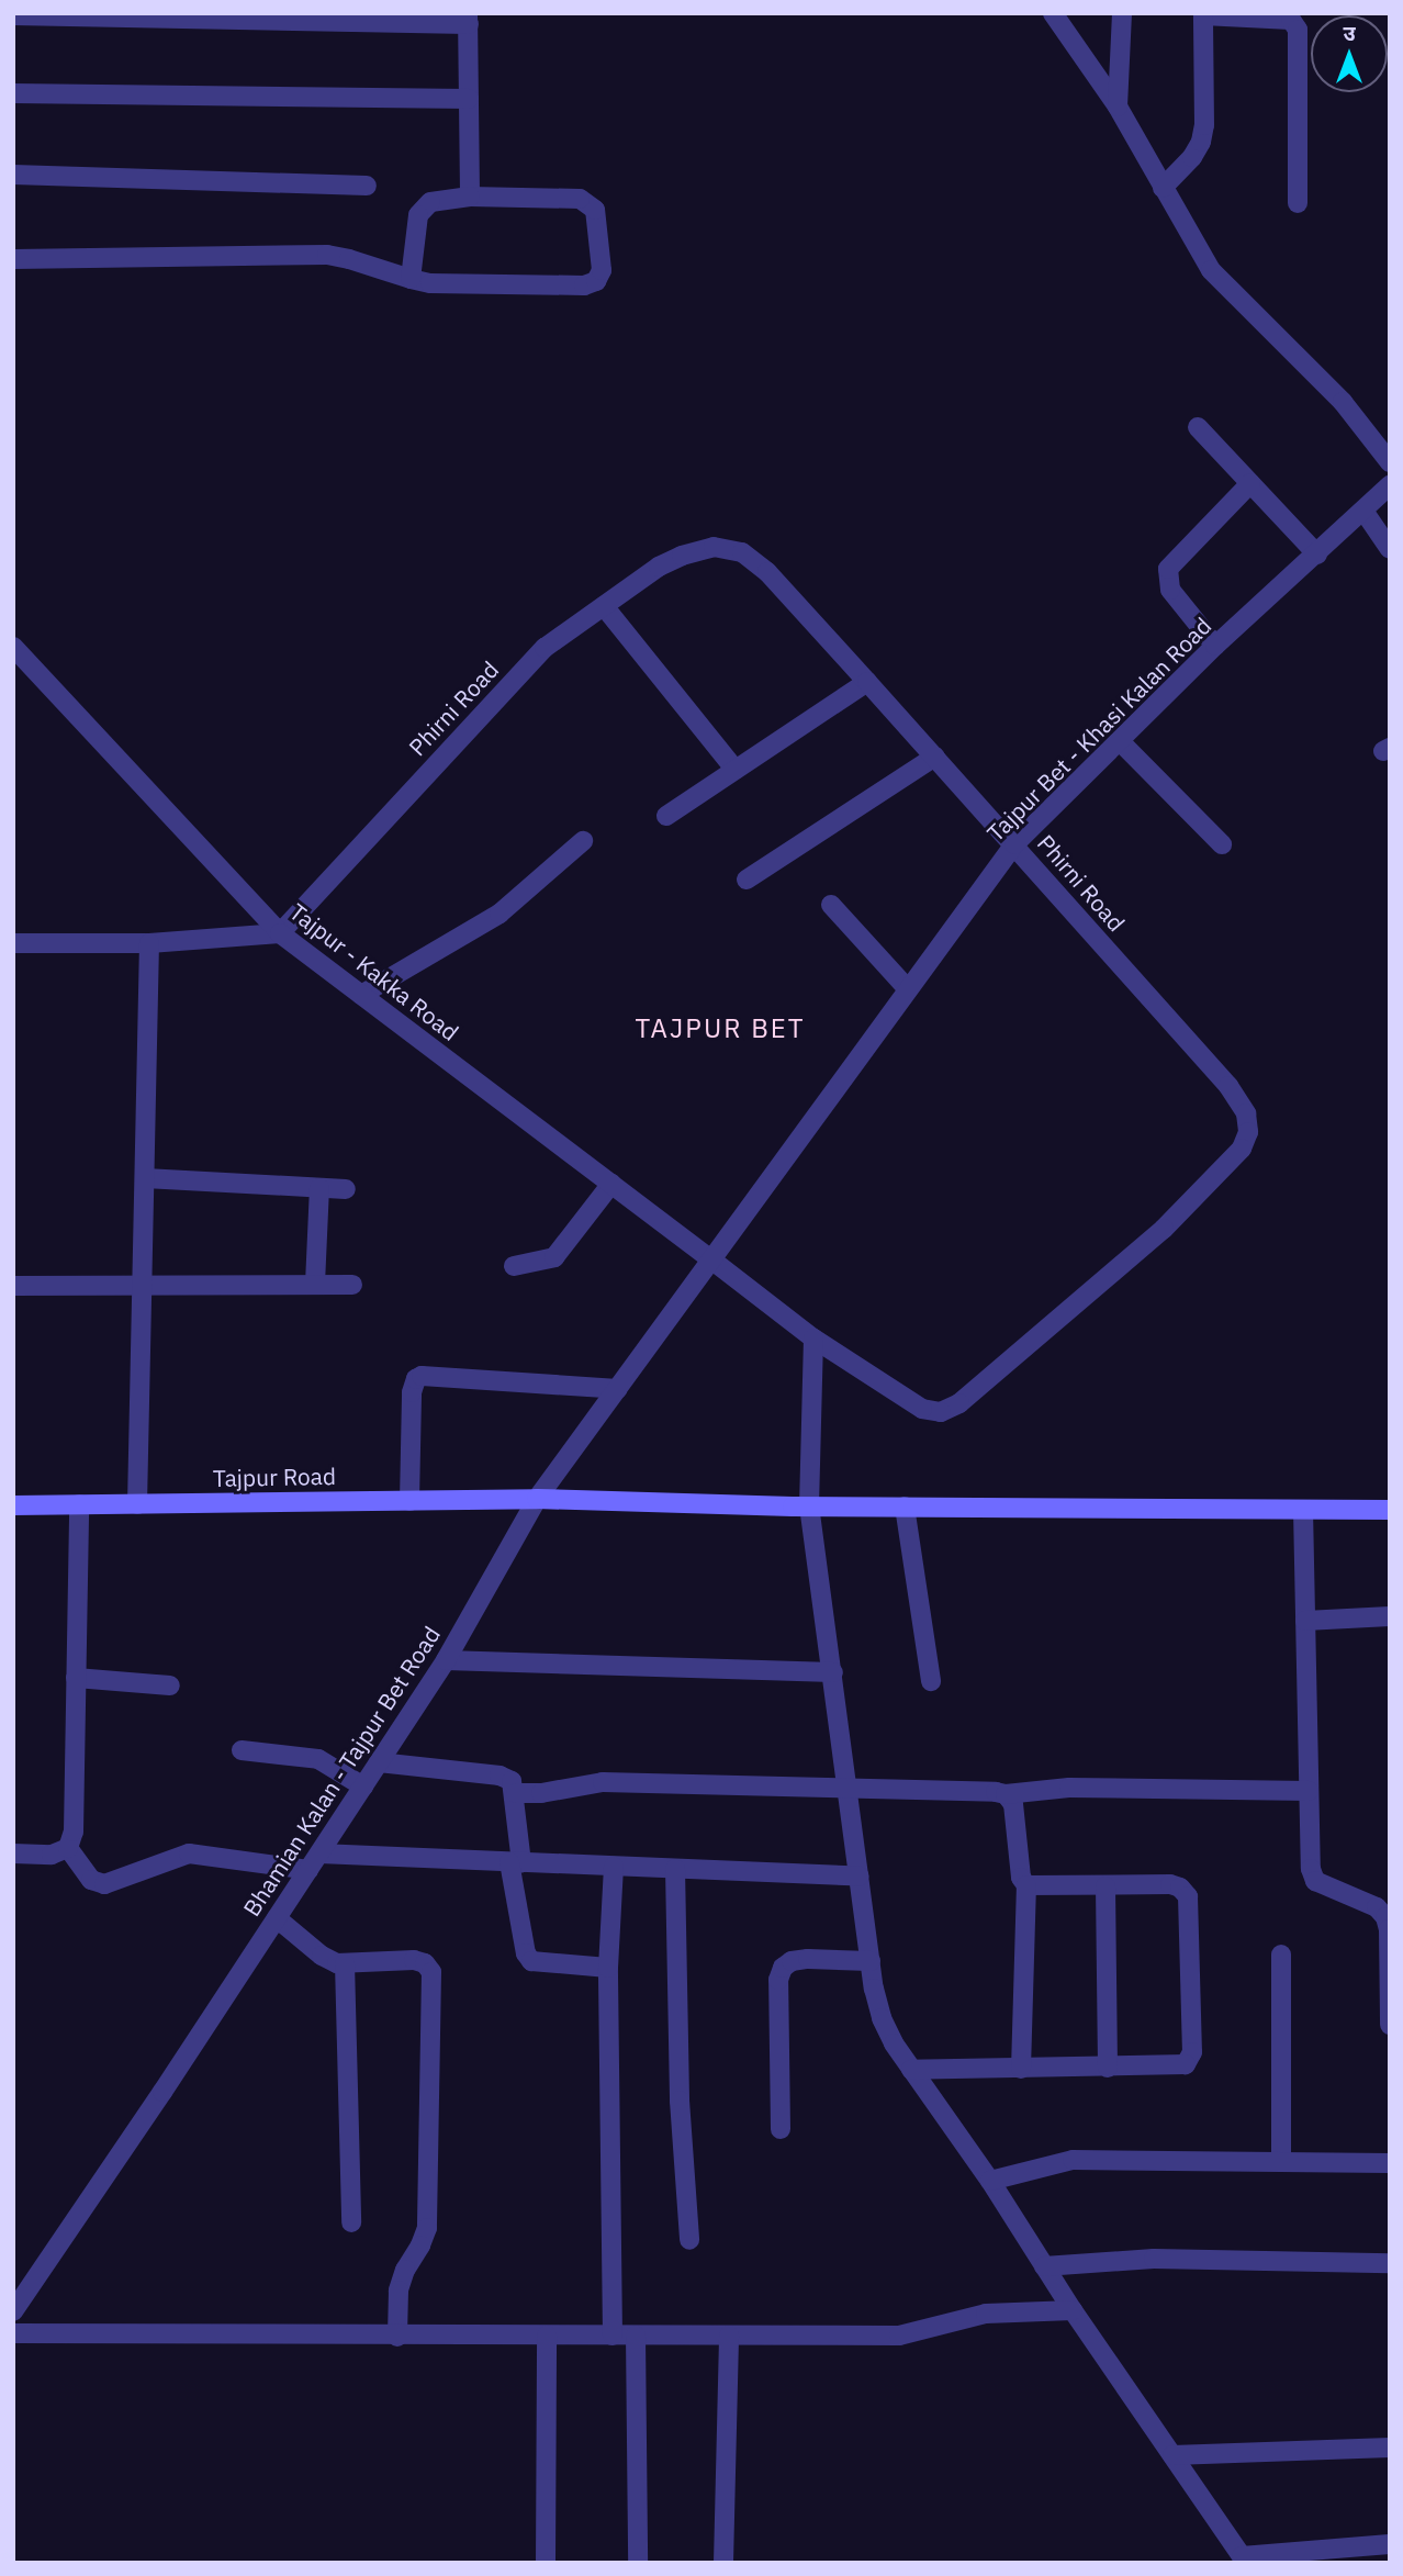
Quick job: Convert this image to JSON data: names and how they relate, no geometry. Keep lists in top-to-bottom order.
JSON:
{
  "streets": {
    "main road": ["Tajpur Road"],
    "street": [
      "Phirni Road",
      "Tajpur Bet - Khasi Kalan Road",
      "Tajpur - Kakka Road",
      "Bhamian Kalan - Tajpur Bet Road"
    ]
  },
  "crossings": [
    ["Phirni Road", "Tajpur Bet - Khasi Kalan Road"],
    ["Phirni Road", "Tajpur - Kakka Road"],
    ["Phirni Road", "Bhamian Kalan - Tajpur Bet Road"],
    ["Tajpur Bet - Khasi Kalan Road", "Tajpur - Kakka Road"],
    ["Tajpur Bet - Khasi Kalan Road", "Bhamian Kalan - Tajpur Bet Road"],
    ["Tajpur - Kakka Road", "Bhamian Kalan - Tajpur Bet Road"],
    ["Tajpur Road", "Bhamian Kalan - Tajpur Bet Road"]
  ],
  "districts": ["TAJPUR BET"],
  "north": "top"
}
